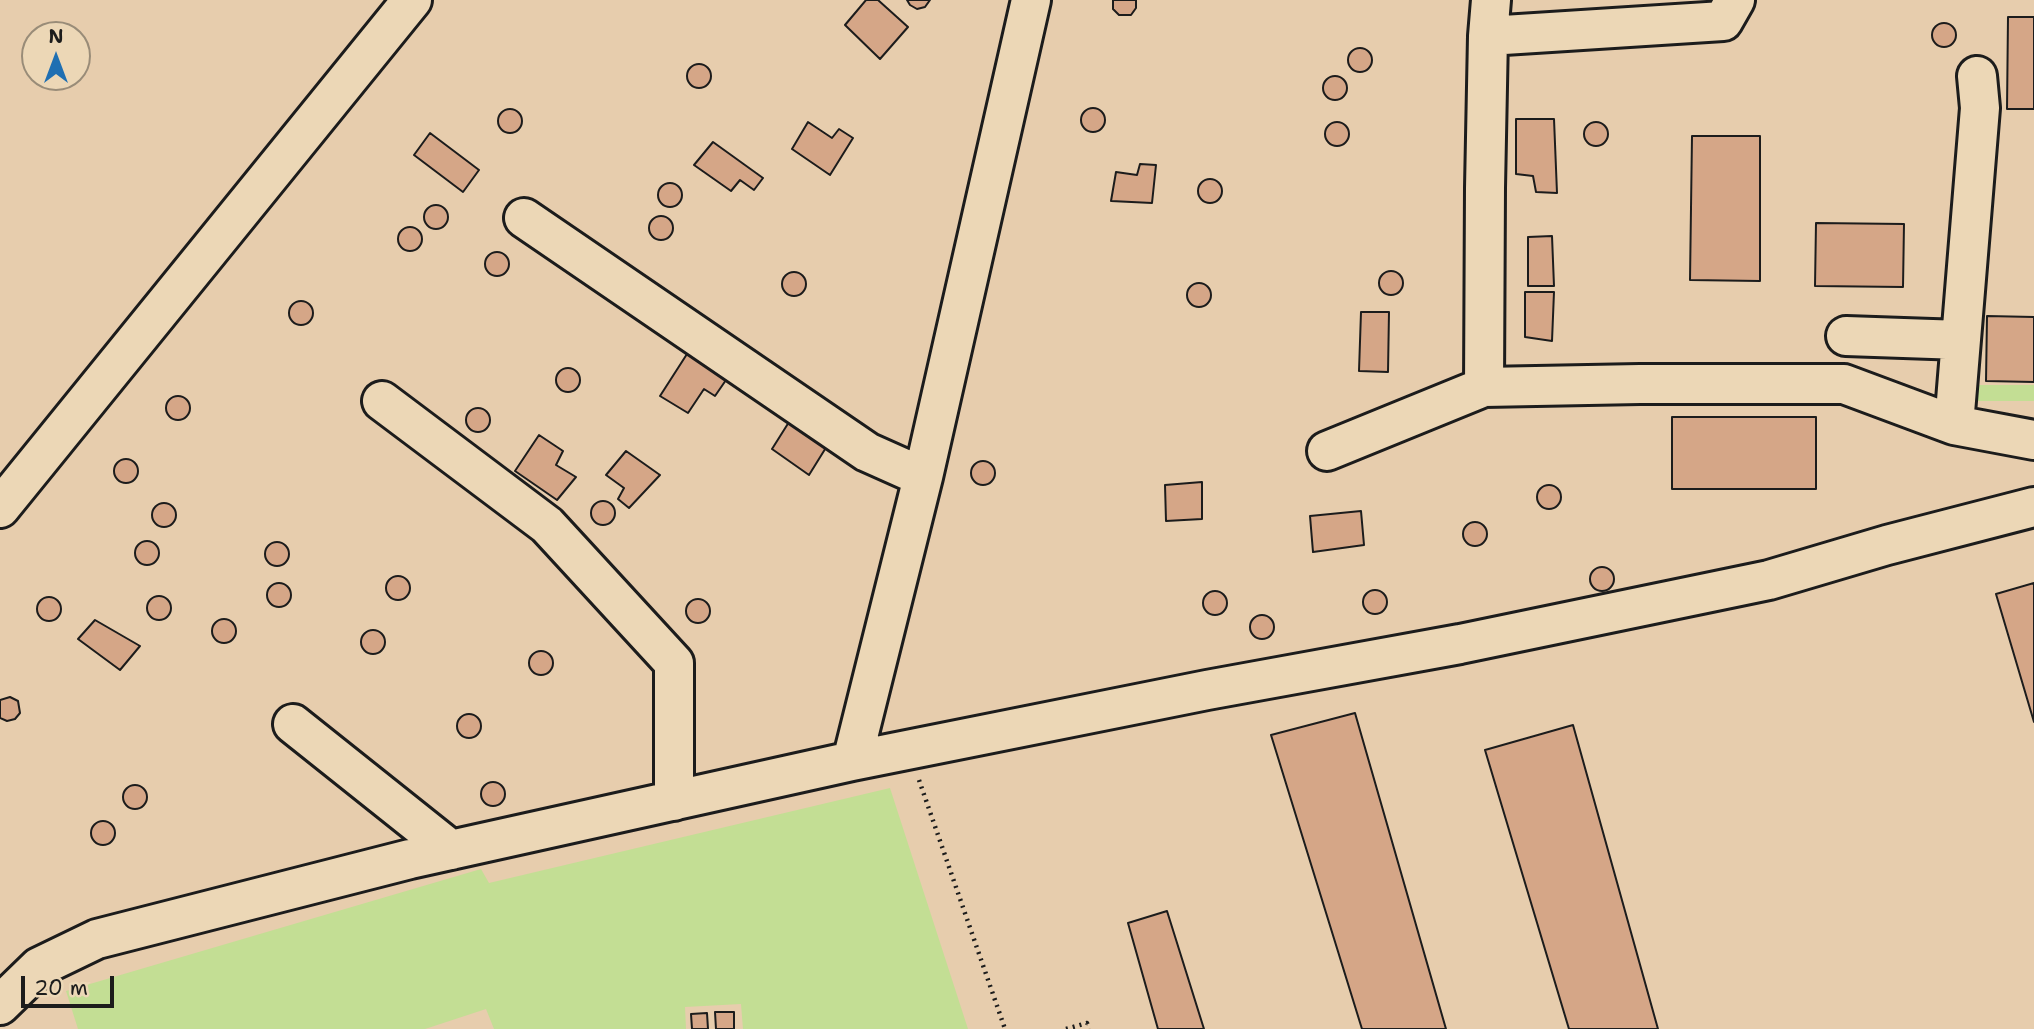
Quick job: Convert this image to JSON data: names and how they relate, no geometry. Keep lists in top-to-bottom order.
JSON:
{
  "scale_bar": "20 m",
  "north": "top"
}
